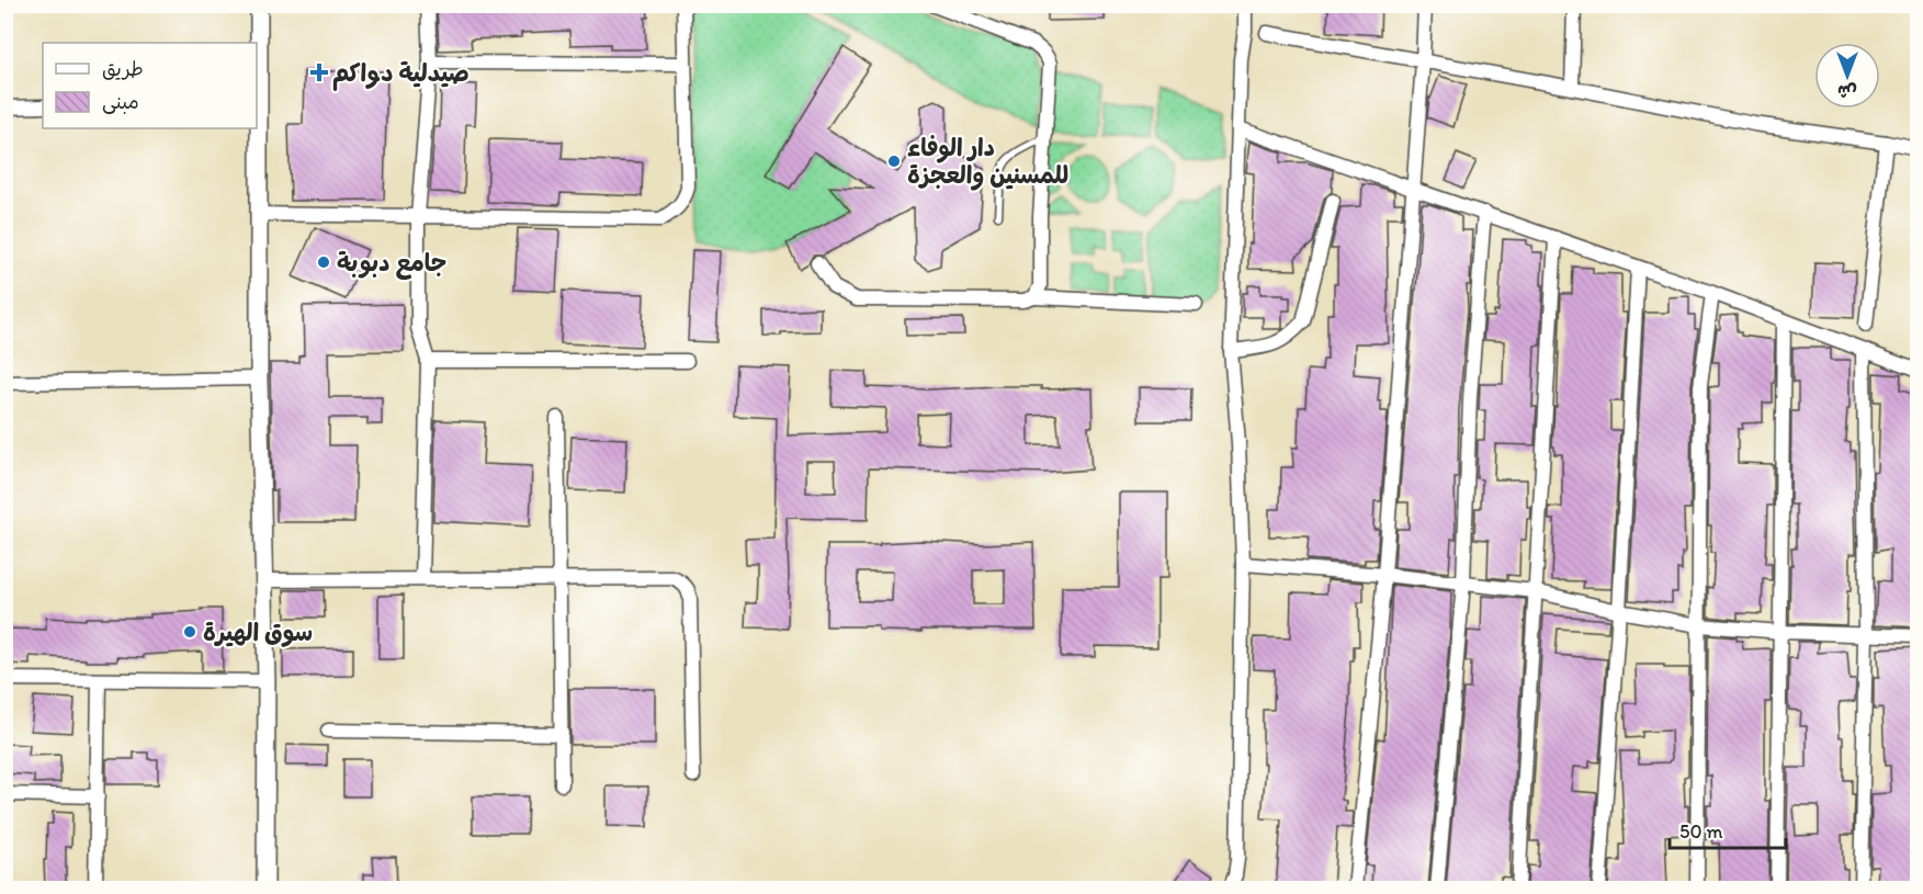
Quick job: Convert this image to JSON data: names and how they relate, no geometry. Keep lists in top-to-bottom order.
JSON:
{
  "places": {
    "health": ["صيدلية دواكم"],
    "other": ["دار الوفاء للمسنين والعجزة", "جامع دبوبة", "سوق الهيرة"]
  },
  "legend": ["طريق", "مبنى"],
  "scale_bar": "50 m",
  "north": "bottom"
}
